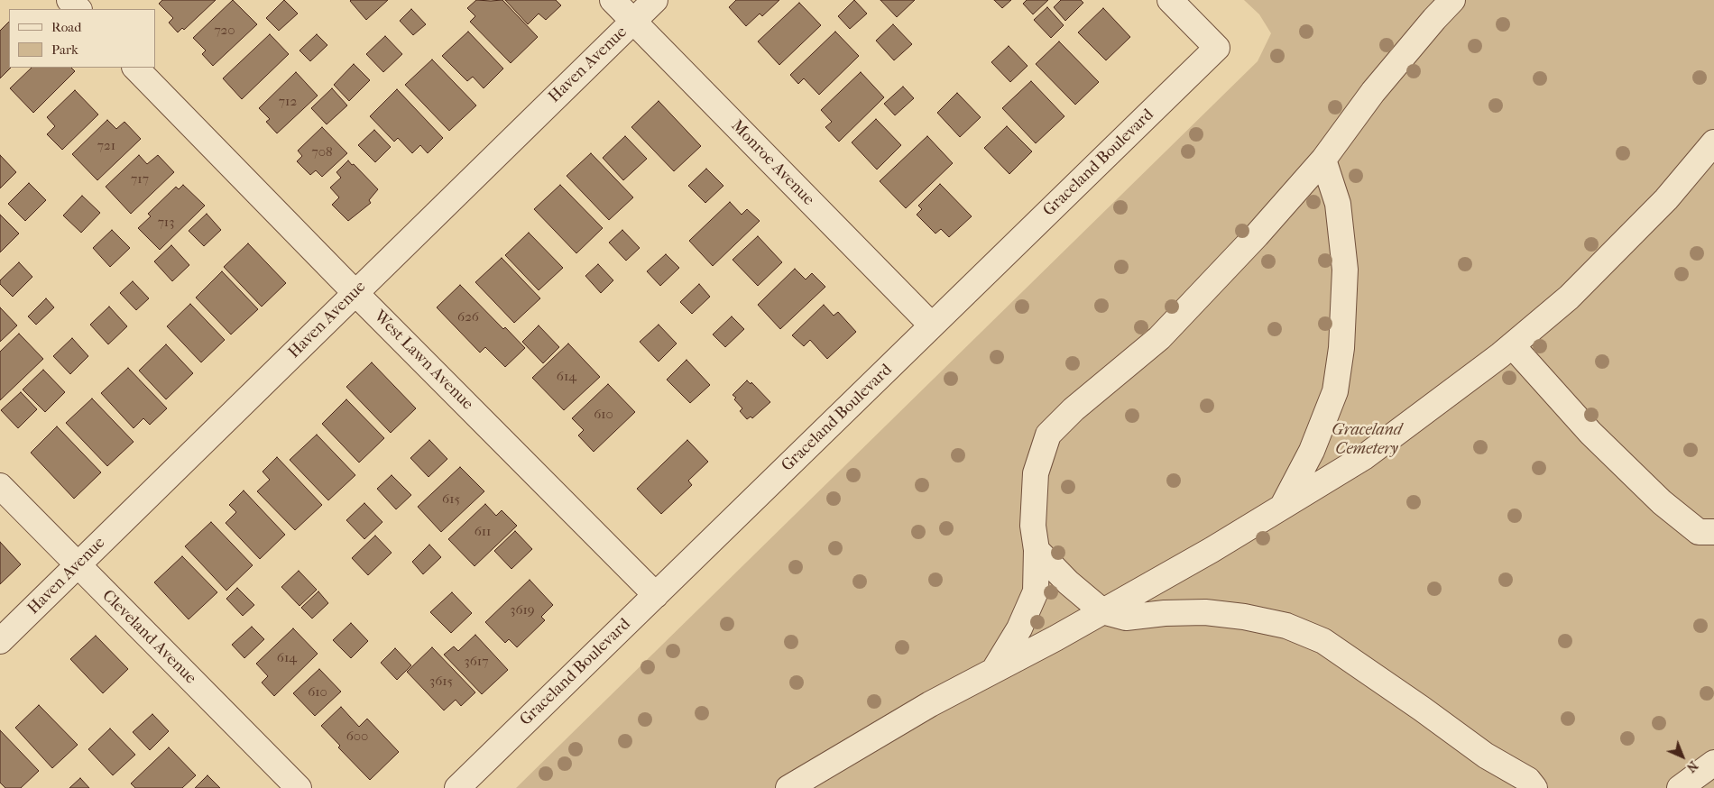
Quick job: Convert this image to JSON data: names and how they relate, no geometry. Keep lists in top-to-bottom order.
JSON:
{
  "streets": {
    "street": [
      "Haven Avenue",
      "Monroe Avenue",
      "Graceland Boulevard",
      "West Lawn Avenue",
      "Cleveland Avenue"
    ]
  },
  "crossings": [
    ["Haven Avenue", "Monroe Avenue"],
    ["Haven Avenue", "West Lawn Avenue"],
    ["Haven Avenue", "Cleveland Avenue"],
    ["Monroe Avenue", "Graceland Boulevard"],
    ["Graceland Boulevard", "West Lawn Avenue"]
  ],
  "parks": ["Graceland Cemetery"],
  "house_numbers": [
    "720",
    "712",
    "721",
    "708",
    "717",
    "713",
    "626",
    "614",
    "610",
    "615",
    "611",
    "3619",
    "614",
    "3617",
    "3615",
    "610",
    "600"
  ],
  "legend": ["Road", "Park"],
  "north": "bottom right"
}
